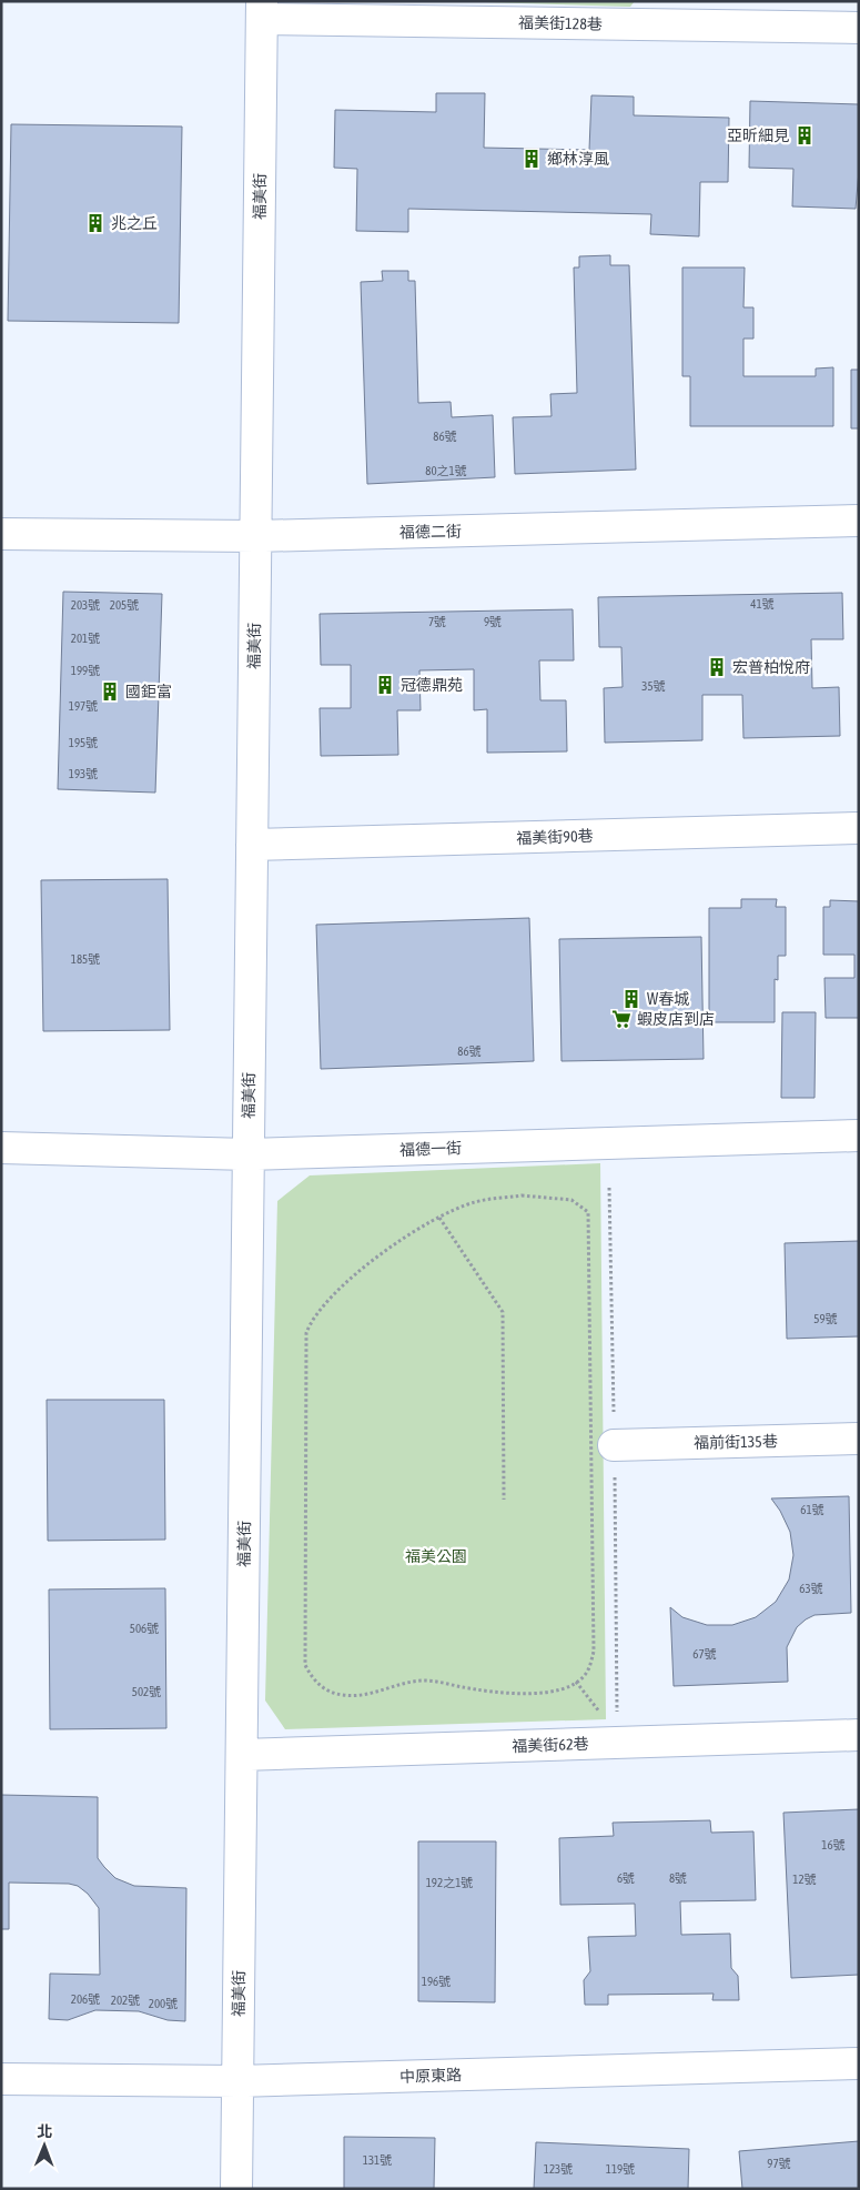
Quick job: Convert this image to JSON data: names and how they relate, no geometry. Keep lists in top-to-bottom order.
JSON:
{
  "streets": {
    "street": [
      "福美街128巷",
      "福美街",
      "福德二街",
      "福美街90巷",
      "福德一街",
      "福前街135巷",
      "福美街62巷",
      "中原東路"
    ]
  },
  "crossings": [
    ["福美街128巷", "福美街"],
    ["福美街", "福德二街"],
    ["福美街", "福美街90巷"],
    ["福美街", "福德一街"],
    ["福美街", "福美街62巷"],
    ["福美街", "中原東路"]
  ],
  "parks": ["福美公園"],
  "places": {
    "building": [
      "亞昕細見",
      "鄉林淳風",
      "兆之丘",
      "宏普柏悅府",
      "冠德鼎苑",
      "國鉅富",
      "W春城"
    ],
    "supermarket": ["蝦皮店到店"]
  },
  "house_numbers": [
    "86號",
    "80之1號",
    "41號",
    "203號",
    "205號",
    "7號",
    "9號",
    "201號",
    "199號",
    "35號",
    "197號",
    "195號",
    "193號",
    "185號",
    "86號",
    "59號",
    "61號",
    "63號",
    "506號",
    "67號",
    "502號",
    "16號",
    "6號",
    "8號",
    "12號",
    "192之1號",
    "196號",
    "206號",
    "202號",
    "200號",
    "131號",
    "97號",
    "123號",
    "119號"
  ],
  "north": "top"
}
